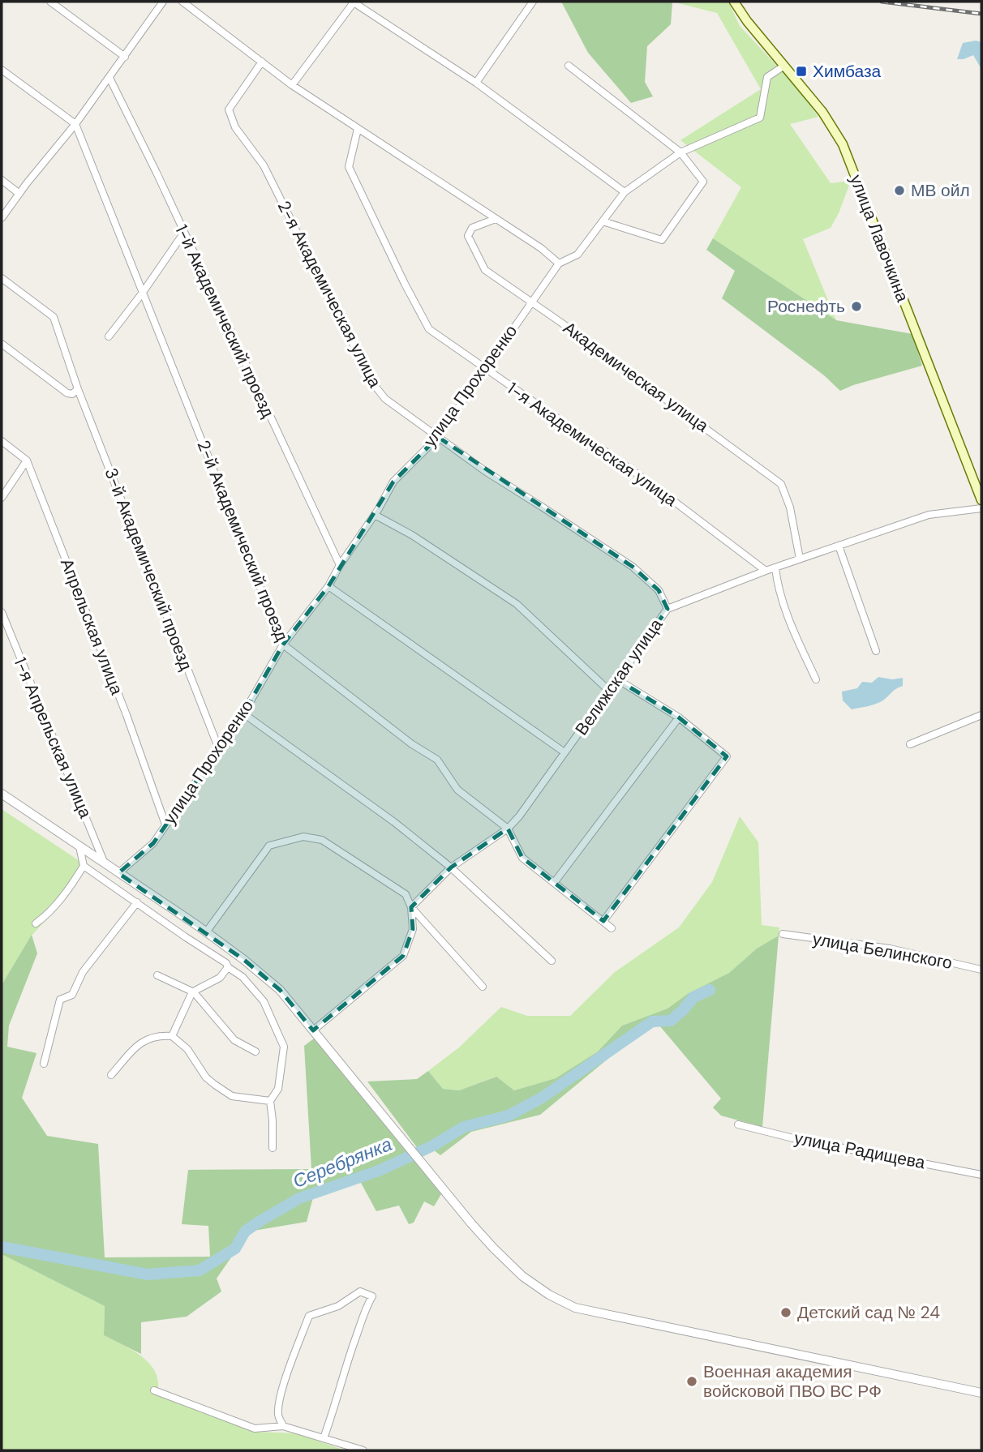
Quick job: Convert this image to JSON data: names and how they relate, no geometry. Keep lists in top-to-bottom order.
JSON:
{
  "streets": {
    "main road": ["улица Лавочкина"],
    "street": [
      "2-я Академическая улица",
      "1-й Академический проезд",
      "Академическая улица",
      "улица Прохоренко",
      "1-я Академическая улица",
      "2-й Академический проезд",
      "3-й Академический проезд",
      "Апрельская улица",
      "Велижская улица",
      "1-я Апрельская улица",
      "улица Белинского",
      "улица Радищева"
    ]
  },
  "crossings": [
    ["улица Лавочкина", "улица Прохоренко"],
    ["2-я Академическая улица", "улица Прохоренко"],
    ["2-я Академическая улица", "Велижская улица"],
    ["1-й Академический проезд", "улица Прохоренко"],
    ["Академическая улица", "улица Прохоренко"],
    ["Академическая улица", "Велижская улица"],
    ["улица Прохоренко", "1-я Академическая улица"],
    ["улица Прохоренко", "2-й Академический проезд"],
    ["улица Прохоренко", "3-й Академический проезд"],
    ["улица Прохоренко", "Апрельская улица"],
    ["1-я Академическая улица", "Велижская улица"],
    ["2-й Академический проезд", "Велижская улица"]
  ],
  "water": ["Серебрянка"],
  "places": {
    "transit": ["Химбаза"],
    "other": [
      "МВ ойл",
      "Роснефть",
      "Детский сад № 24",
      "Военная академия войсковой ПВО ВС РФ"
    ]
  }
}
